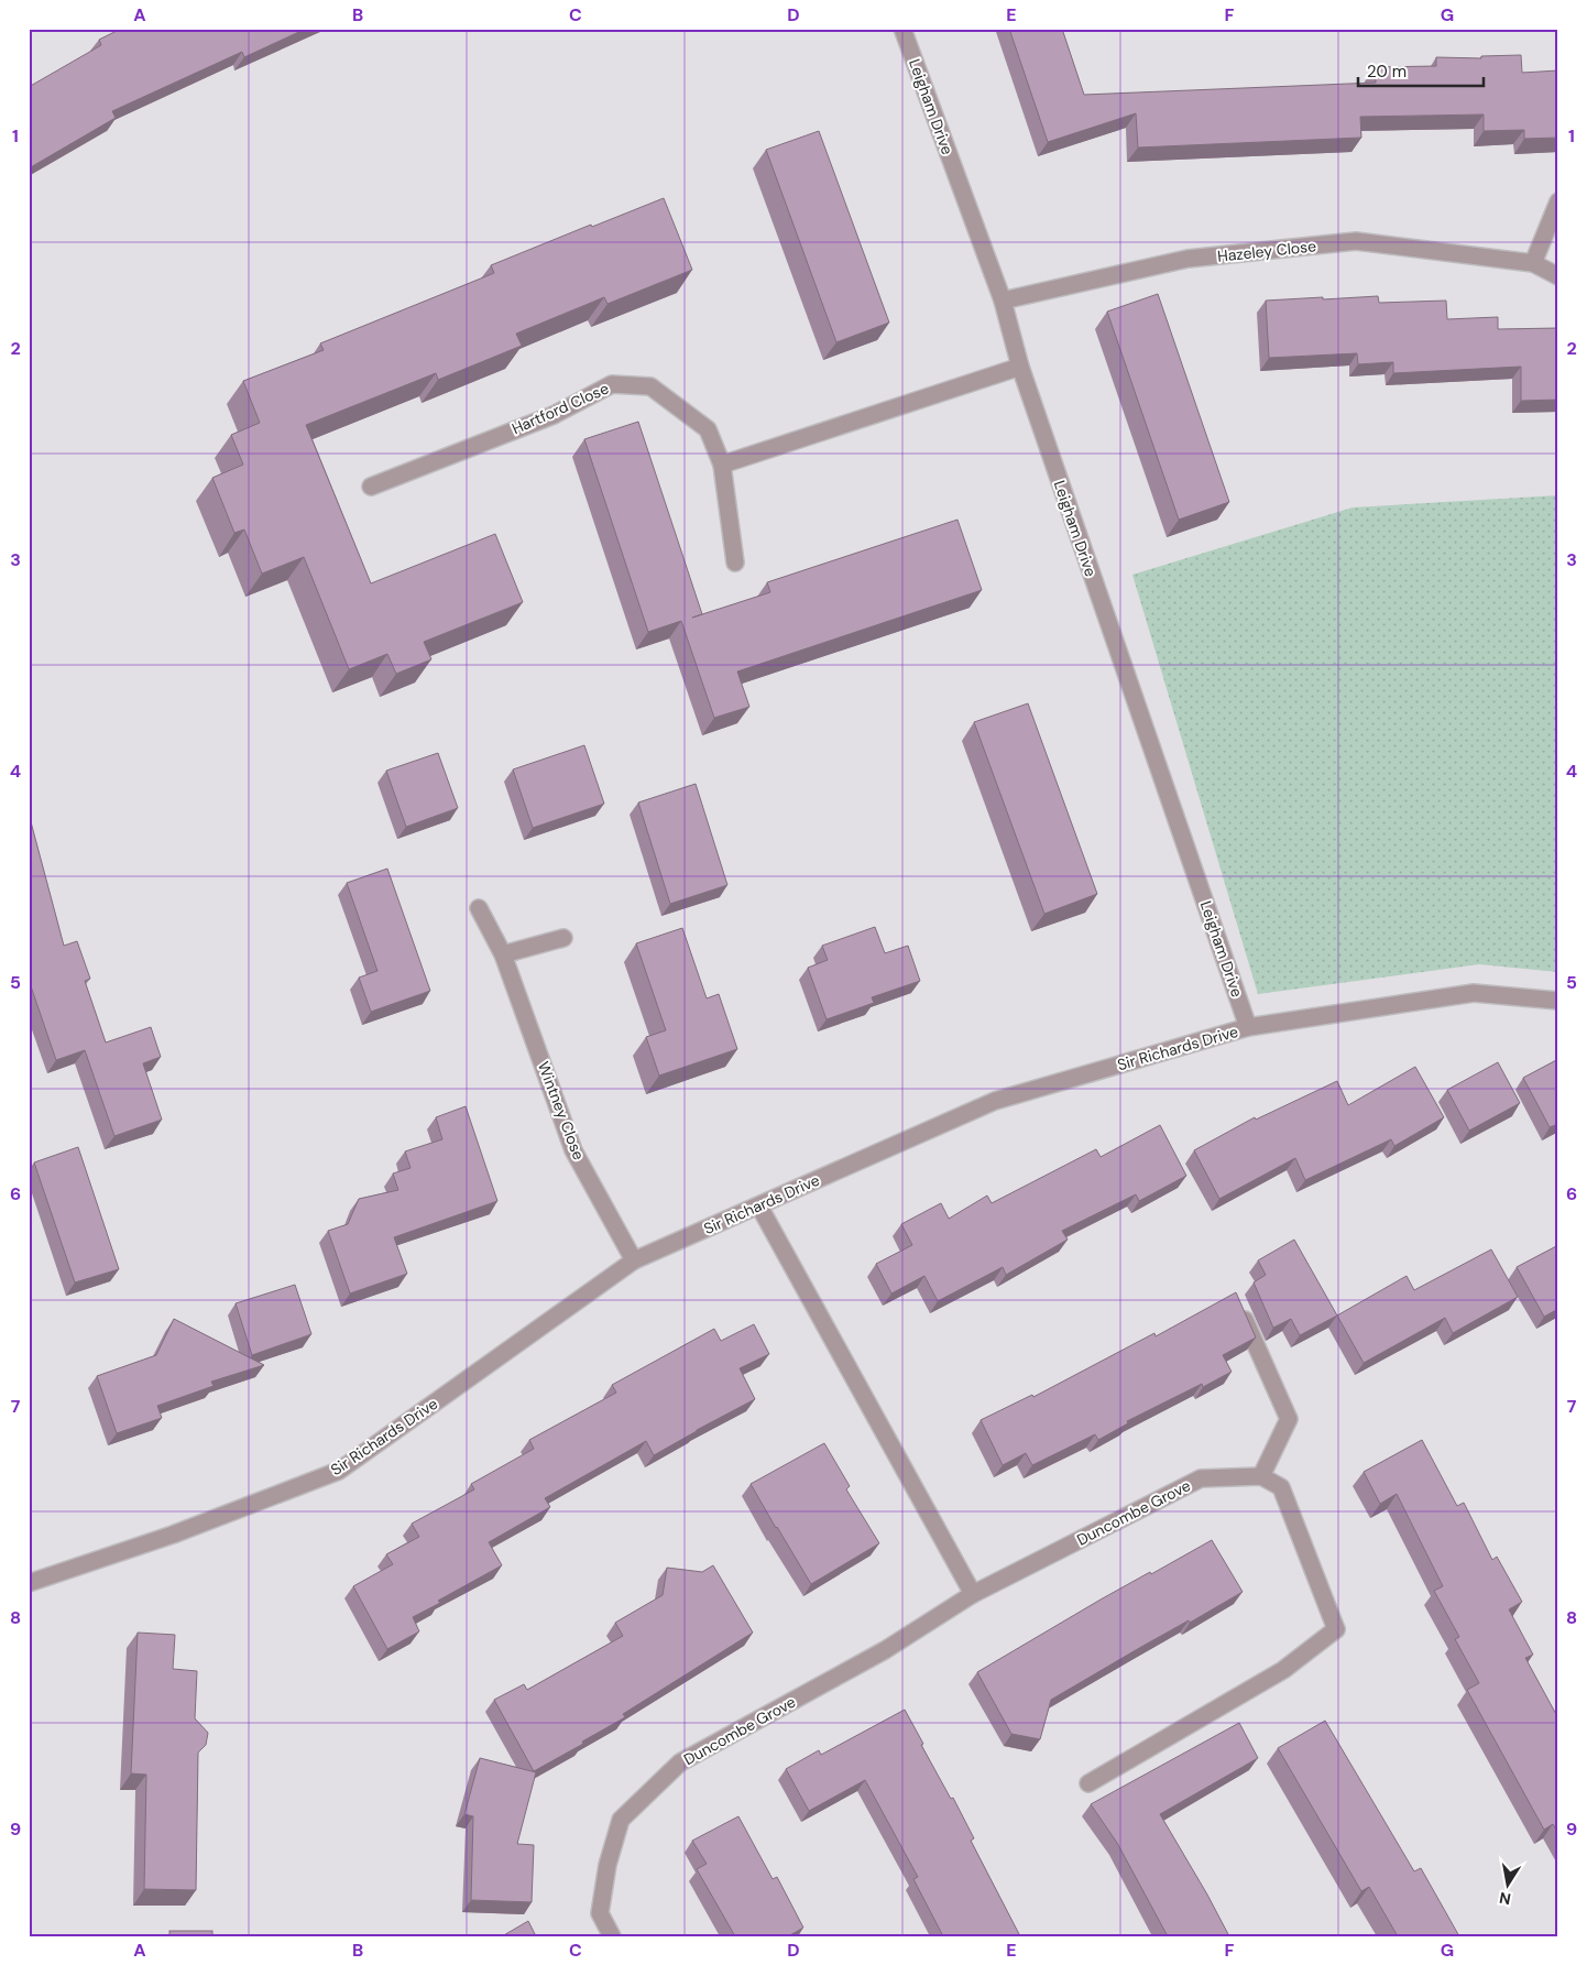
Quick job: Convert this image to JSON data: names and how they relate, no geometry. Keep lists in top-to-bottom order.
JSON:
{
  "streets": {
    "street": [
      "Leigham Drive",
      "Hazeley Close",
      "Hartford Close",
      "Sir Richards Drive",
      "Wintney Close",
      "Duncombe Grove"
    ]
  },
  "crossings": [
    ["Leigham Drive", "Hazeley Close"],
    ["Leigham Drive", "Sir Richards Drive"],
    ["Sir Richards Drive", "Wintney Close"]
  ],
  "scale_bar": "20 m",
  "north": "bottom",
  "grid": {
    "columns": [
      "A",
      "B",
      "C",
      "D",
      "E",
      "F",
      "G"
    ],
    "rows": [
      "1",
      "2",
      "3",
      "4",
      "5",
      "6",
      "7",
      "8",
      "9"
    ]
  }
}
